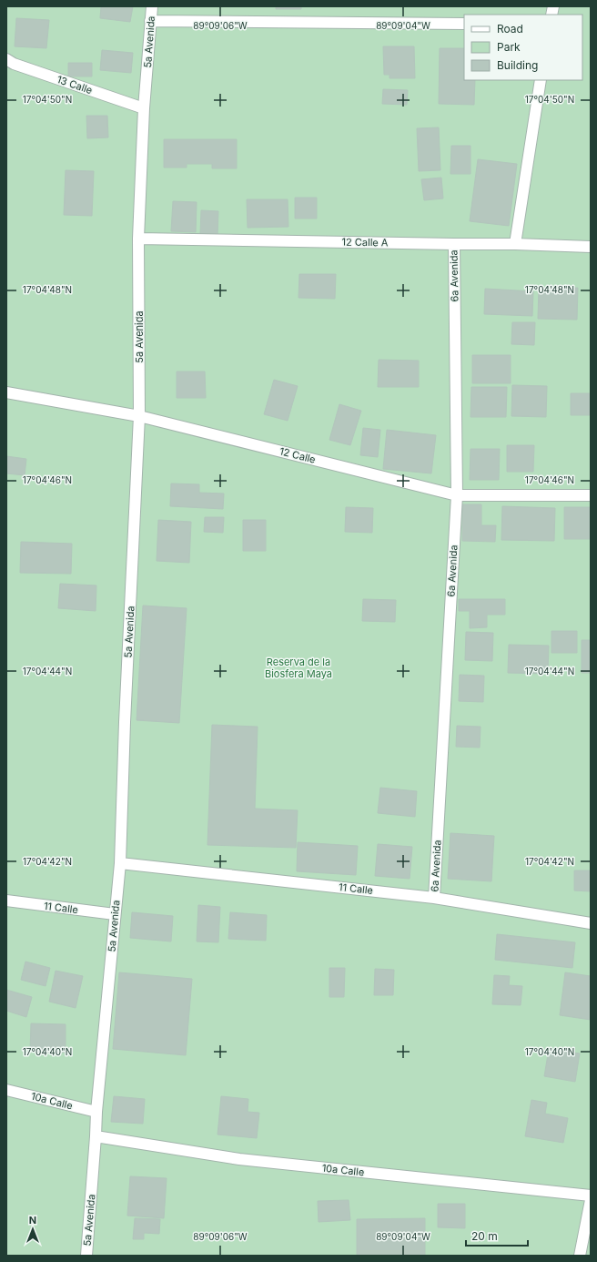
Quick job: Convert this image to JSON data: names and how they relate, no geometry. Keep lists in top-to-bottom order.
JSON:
{
  "streets": {
    "street": [
      "5a Avenida",
      "13 Calle",
      "12 Calle A",
      "6a Avenida",
      "12 Calle",
      "11 Calle",
      "10a Calle"
    ]
  },
  "crossings": [
    ["5a Avenida", "13 Calle"],
    ["5a Avenida", "12 Calle A"],
    ["5a Avenida", "12 Calle"],
    ["5a Avenida", "11 Calle"],
    ["5a Avenida", "10a Calle"],
    ["12 Calle A", "6a Avenida"],
    ["6a Avenida", "12 Calle"],
    ["6a Avenida", "11 Calle"]
  ],
  "parks": ["Reserva de la Biosfera Maya"],
  "legend": ["Road", "Park", "Building"],
  "scale_bar": "20 m",
  "north": "top",
  "coordinates": [
    "89°09'06\"W",
    "89°09'04\"W",
    "17°04'50\"N",
    "17°04'48\"N",
    "17°04'46\"N",
    "17°04'44\"N",
    "17°04'42\"N",
    "17°04'40\"N"
  ]
}
